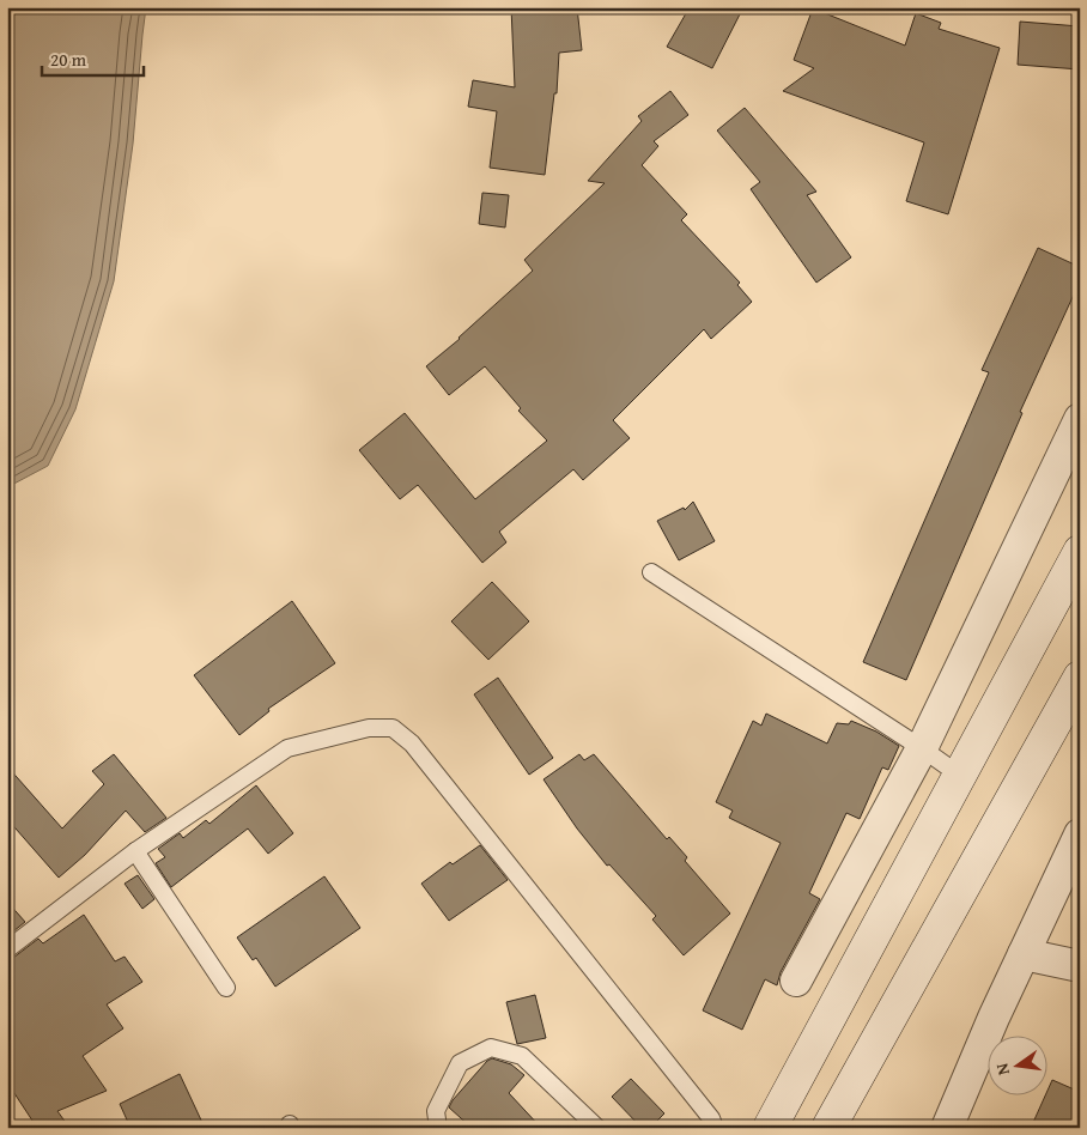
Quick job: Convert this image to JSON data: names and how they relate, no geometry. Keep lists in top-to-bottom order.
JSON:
{
  "scale_bar": "20 m",
  "north": "left"
}
